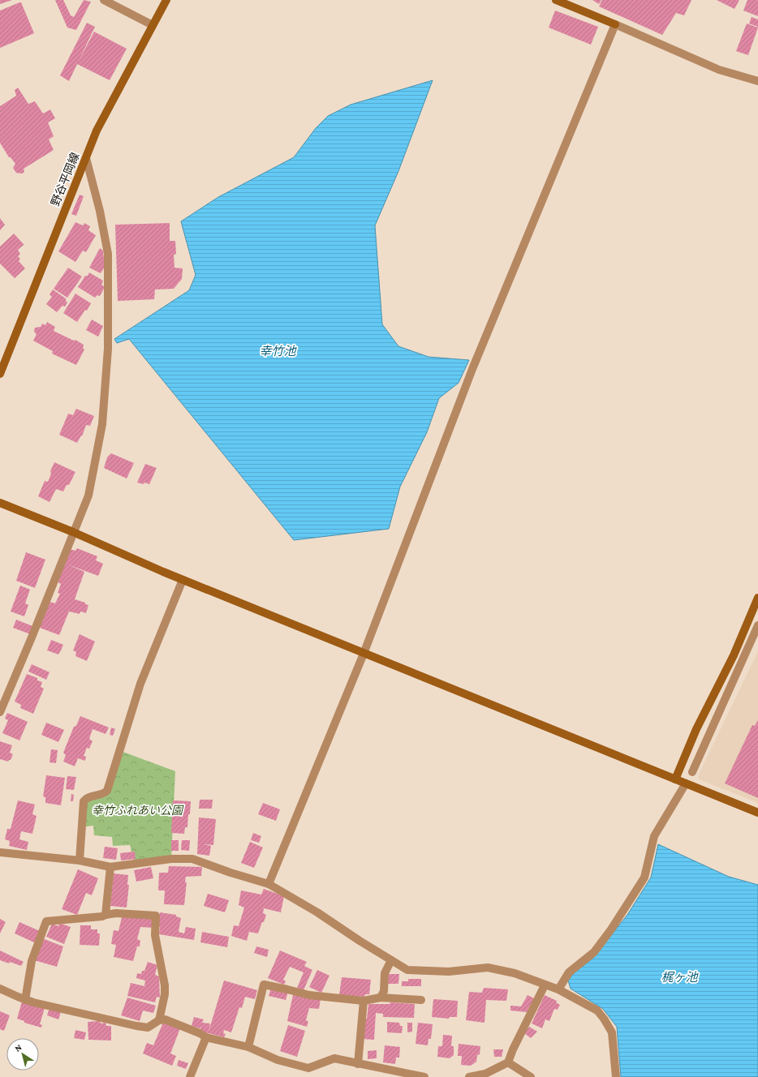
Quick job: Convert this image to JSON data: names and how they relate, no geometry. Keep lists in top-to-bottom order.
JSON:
{
  "streets": {
    "street": ["野谷平岡線"]
  },
  "water": ["幸竹池", "梶ヶ池"],
  "parks": ["幸竹ふれあい公園"],
  "north": "top left"
}
